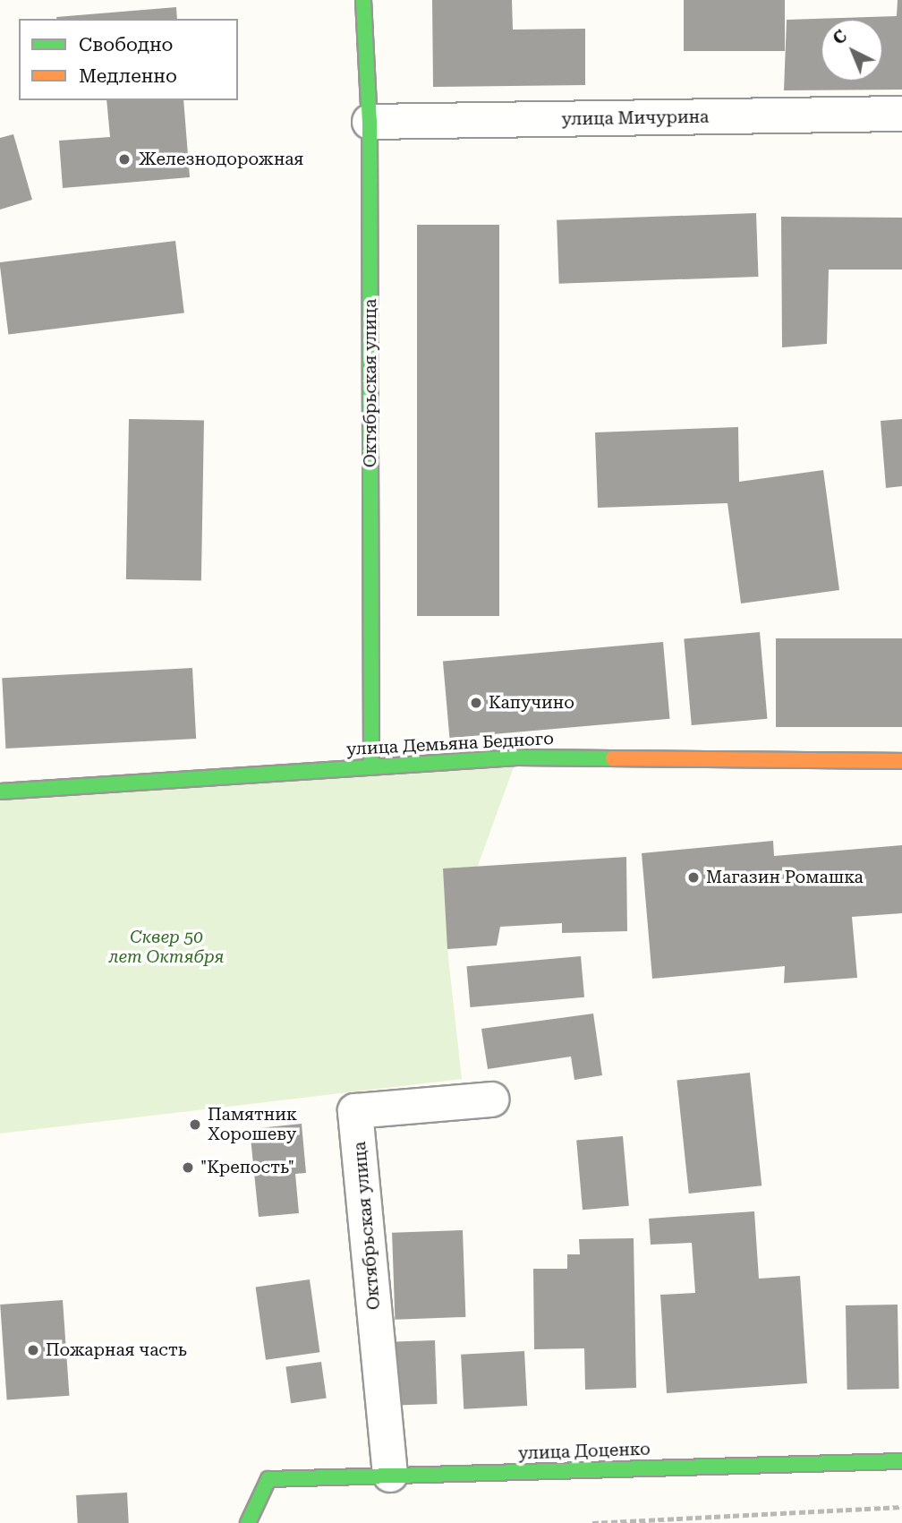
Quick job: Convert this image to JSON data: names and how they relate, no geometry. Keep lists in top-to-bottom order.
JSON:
{
  "streets": {
    "street": [
      "улица Мичурина",
      "Октябрьская улица",
      "улица Демьяна Бедного",
      "улица Доценко"
    ]
  },
  "crossings": [
    ["улица Мичурина", "Октябрьская улица"],
    ["Октябрьская улица", "улица Демьяна Бедного"],
    ["Октябрьская улица", "улица Доценко"]
  ],
  "parks": ["Сквер 50 лет Октября"],
  "places": [
    "Железнодорожная",
    "Капучино",
    "Магазин Ромашка",
    "Памятник Хорошеву",
    "\"Крепость\"",
    "Пожарная часть"
  ],
  "legend": ["Свободно", "Медленно"],
  "north": "top left"
}
